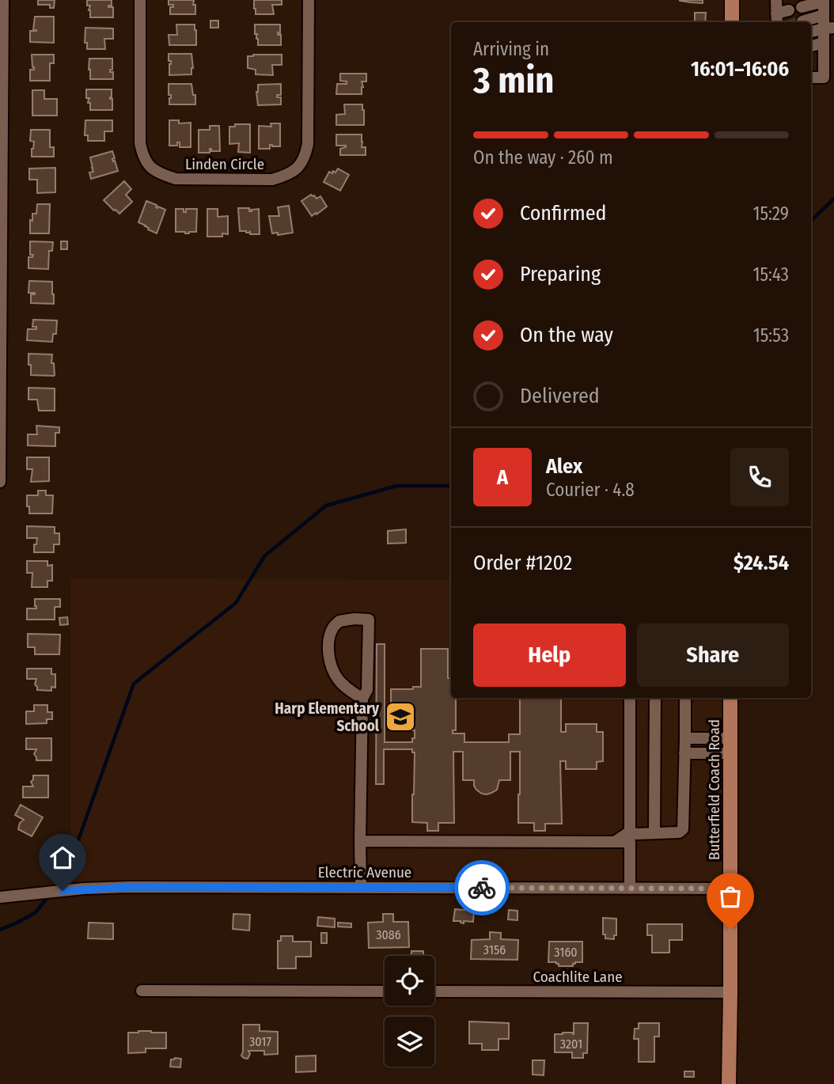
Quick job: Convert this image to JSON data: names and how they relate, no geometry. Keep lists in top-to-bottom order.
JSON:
{
  "streets": {
    "main road": ["Butterfield Coach Road"],
    "street": ["Linden Circle", "Electric Avenue", "Coachlite Lane"]
  },
  "crossings": [
    ["Butterfield Coach Road", "Electric Avenue"],
    ["Butterfield Coach Road", "Coachlite Lane"]
  ],
  "places": {
    "school or university": ["Harp Elementary School"]
  },
  "house_numbers": [
    "3086",
    "3156",
    "3160",
    "3017",
    "3201"
  ],
  "page": {
    "heading": ["3 min", "Arriving in", "16:01–16:06"],
    "panel": [
      "Alex",
      "Courier · 4.8",
      "Order #1202",
      "$24.54"
    ],
    "bar": "On the way · 260 m",
    "list": [
      ["Confirmed", "15:29"],
      ["Preparing", "15:43"],
      ["On the way", "15:53"],
      "Delivered"
    ],
    "round": "A",
    "buttons": ["Help", "Share"]
  }
}
